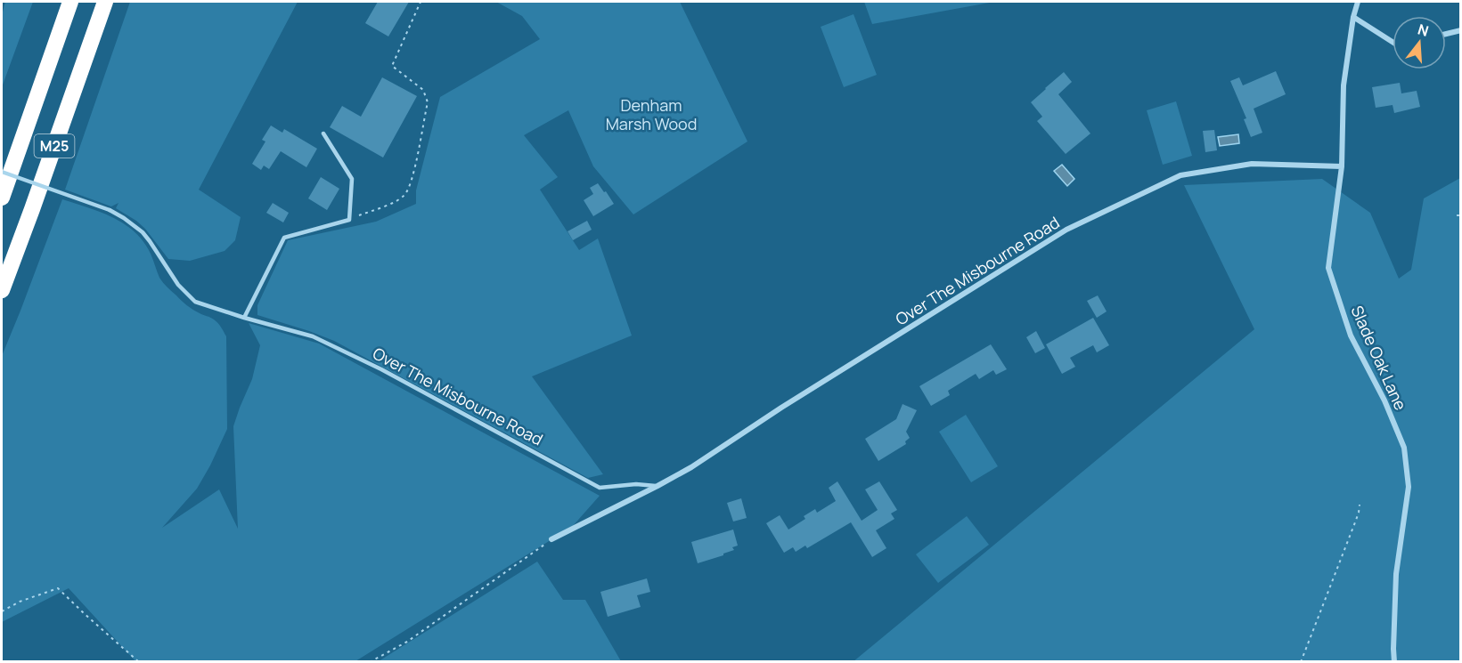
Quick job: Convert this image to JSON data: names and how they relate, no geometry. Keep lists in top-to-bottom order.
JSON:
{
  "streets": {
    "highway": ["M25"],
    "street": ["Over The Misbourne Road", "Slade Oak Lane"]
  },
  "crossings": [
    ["Over The Misbourne Road", "Slade Oak Lane"]
  ],
  "parks": ["Denham Marsh Wood"],
  "north": "top"
}
